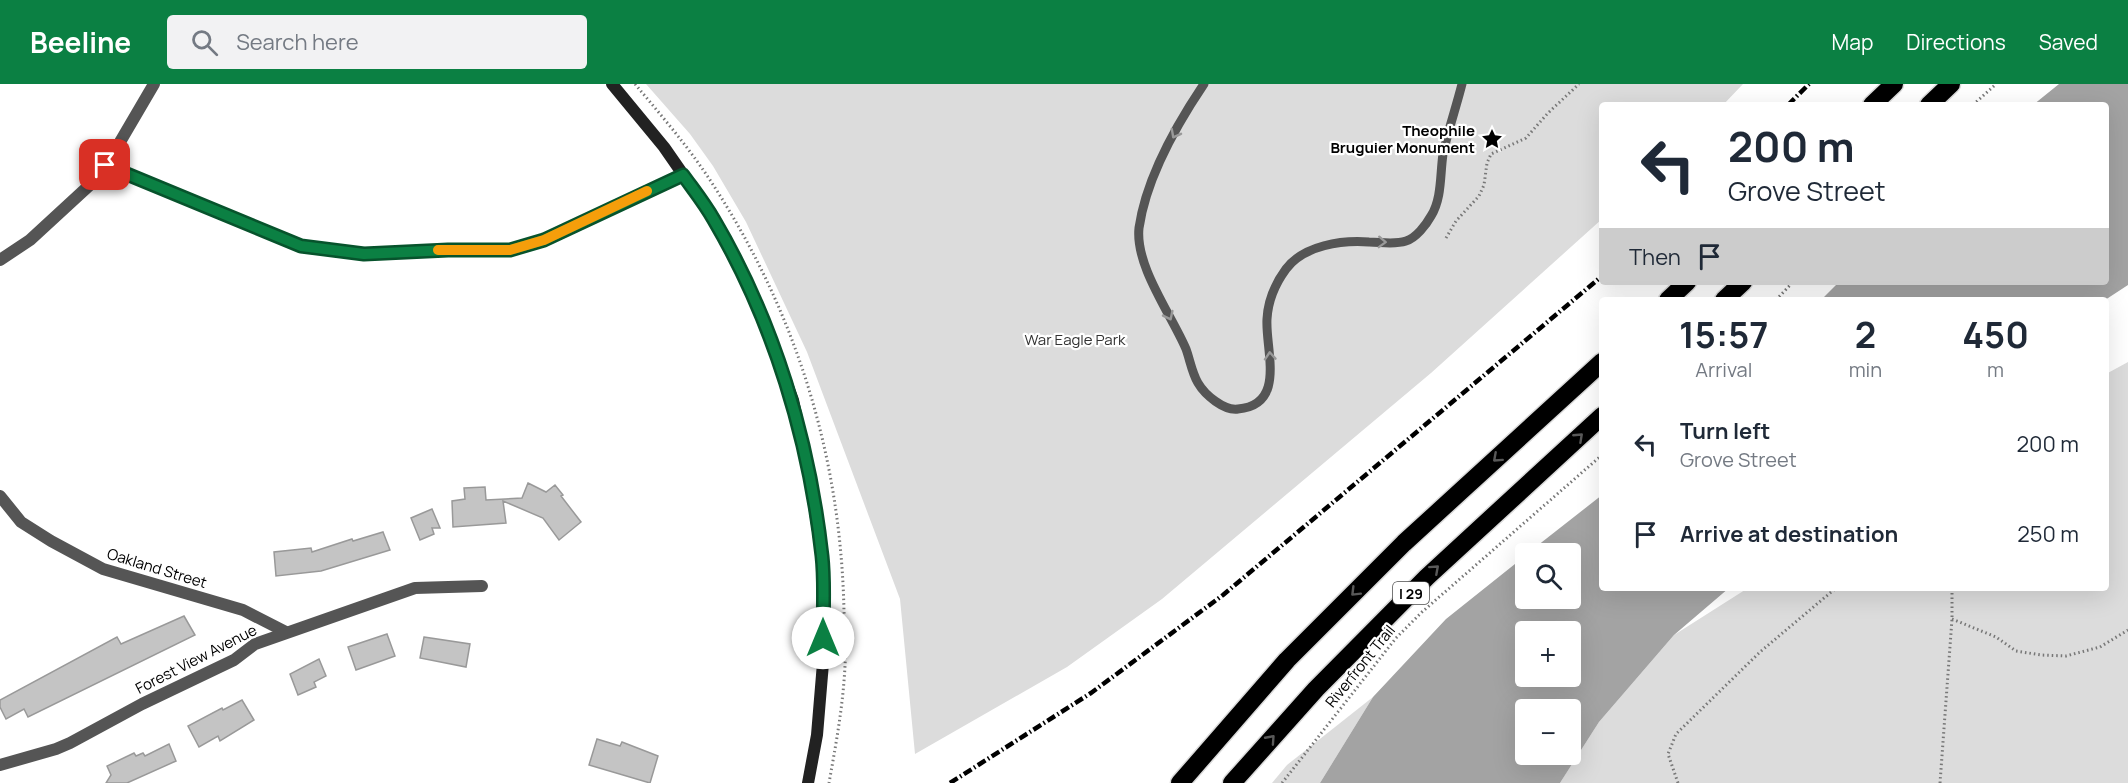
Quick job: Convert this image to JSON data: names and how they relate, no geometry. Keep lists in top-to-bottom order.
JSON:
{
  "streets": {
    "highway": ["I 29"],
    "street": ["Oakland Street", "Forest View Avenue"],
    "path": ["Riverfront Trail"]
  },
  "crossings": [
    ["Oakland Street", "Forest View Avenue"]
  ],
  "parks": ["War Eagle Park"],
  "places": {
    "place": ["Theophile Bruguier Monument"]
  },
  "page": {
    "header": "Beeline",
    "search": "Search here",
    "nav": ["Map", "Directions", "Saved"],
    "turn": ["200 m", "Grove Street"],
    "then": "Then",
    "eta": [
      "15:57",
      "Arrival",
      "2",
      "min",
      "450",
      "m"
    ],
    "list": [
      {
        "name": "Turn left",
        "note": "Grove Street",
        "value": "200 m"
      },
      {
        "name": "Arrive at destination",
        "value": "250 m"
      }
    ],
    "map_buttons": ["+", "−"]
  }
}
